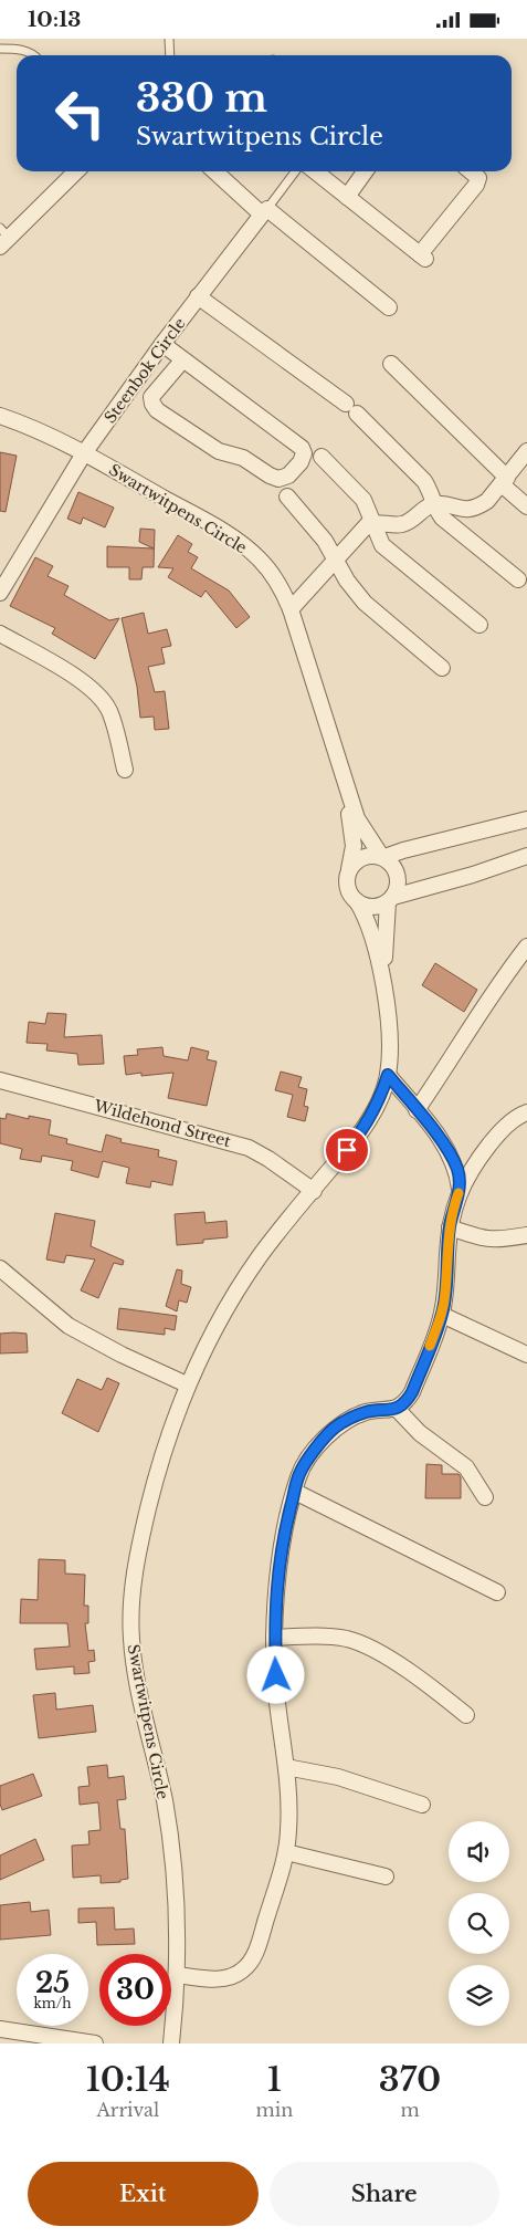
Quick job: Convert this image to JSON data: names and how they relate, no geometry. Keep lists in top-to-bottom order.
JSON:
{
  "streets": {
    "street": ["Steenbok Circle", "Swartwitpens Circle", "Wildehond Street"]
  },
  "crossings": [
    ["Steenbok Circle", "Swartwitpens Circle"],
    ["Swartwitpens Circle", "Wildehond Street"]
  ],
  "page": {
    "status": "10:13",
    "turn": ["330 m", "Swartwitpens Circle"],
    "speed": "25 km/h",
    "limit": "30",
    "eta": [
      "10:14",
      "Arrival",
      "1",
      "min",
      "370",
      "m"
    ],
    "buttons": ["Exit", "Share"]
  }
}
